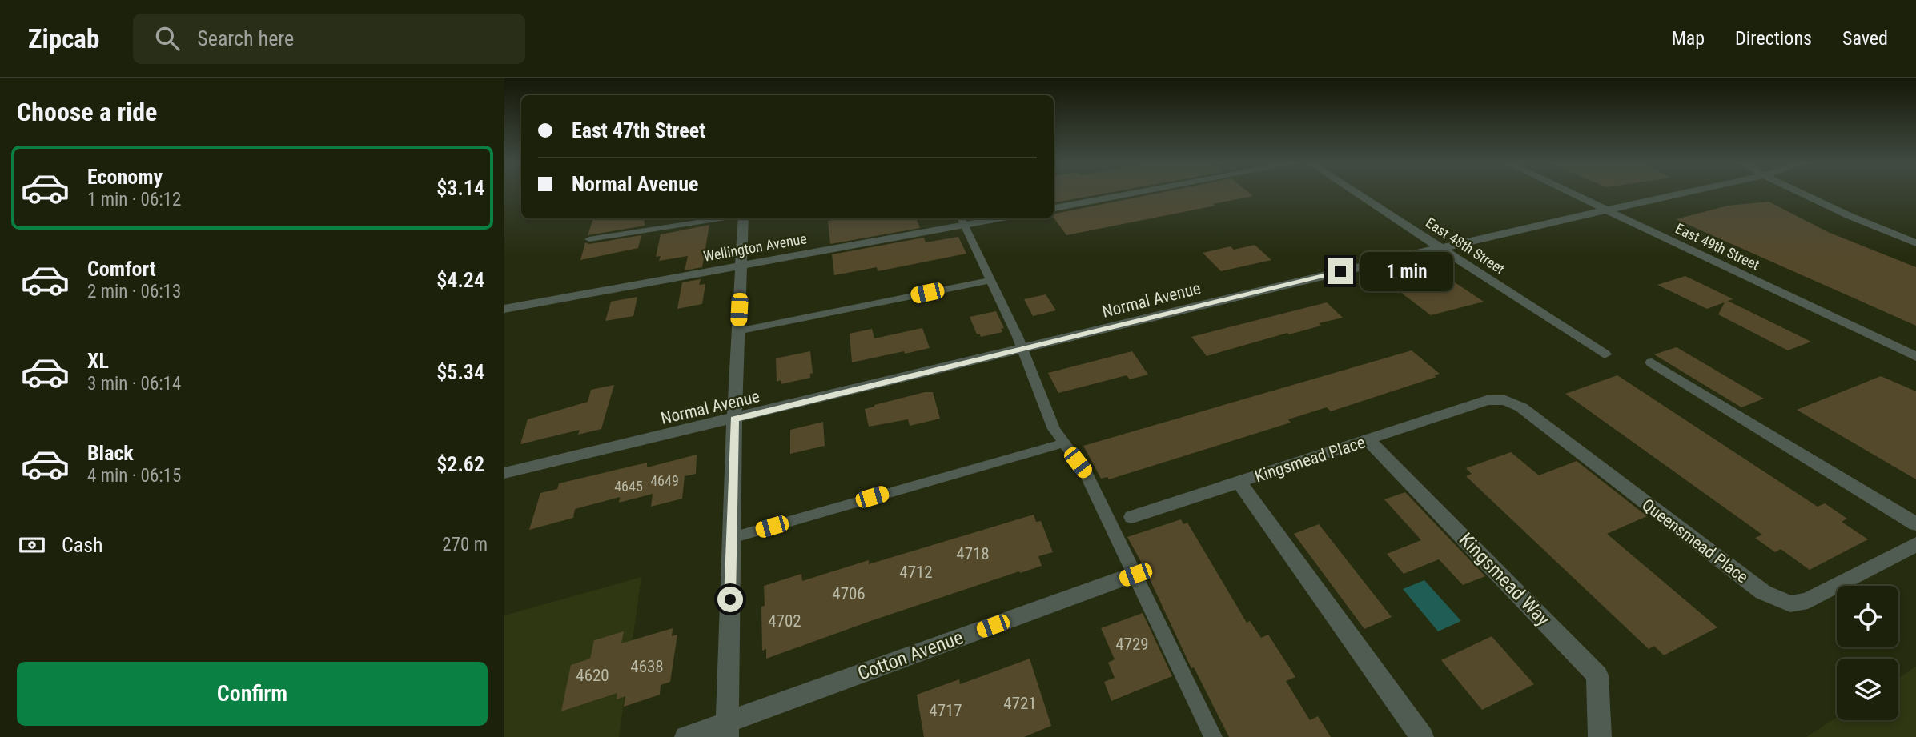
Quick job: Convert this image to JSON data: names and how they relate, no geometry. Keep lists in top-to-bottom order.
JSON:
{
  "streets": {
    "street": [
      "East 48th Street",
      "East 49th Street",
      "Wellington Avenue",
      "Normal Avenue",
      "Kingsmead Place",
      "Queensmead Place",
      "Kingsmead Way",
      "Cotton Avenue"
    ]
  },
  "crossings": [
    ["East 48th Street", "Normal Avenue"],
    ["East 49th Street", "Normal Avenue"],
    ["Kingsmead Place", "Queensmead Place"],
    ["Kingsmead Place", "Kingsmead Way"]
  ],
  "house_numbers": [
    "4649",
    "4645",
    "4718",
    "4712",
    "4706",
    "4702",
    "4729",
    "4638",
    "4620",
    "4721",
    "4717"
  ],
  "page": {
    "header": "Zipcab",
    "search": "Search here",
    "nav": ["Map", "Directions", "Saved"],
    "heading": "Choose a ride",
    "banner": ["East 47th Street", "Normal Avenue"],
    "list": [
      {
        "name": "Economy",
        "note": "1 min · 06:12",
        "value": "$3.14"
      },
      {
        "name": "Comfort",
        "note": "2 min · 06:13",
        "value": "$4.24"
      },
      {
        "name": "XL",
        "note": "3 min · 06:14",
        "value": "$5.34"
      },
      {
        "name": "Black",
        "note": "4 min · 06:15",
        "value": "$2.62"
      }
    ],
    "bubble": "1 min",
    "pay": ["Cash", "270 m"],
    "buttons": "Confirm"
  }
}
